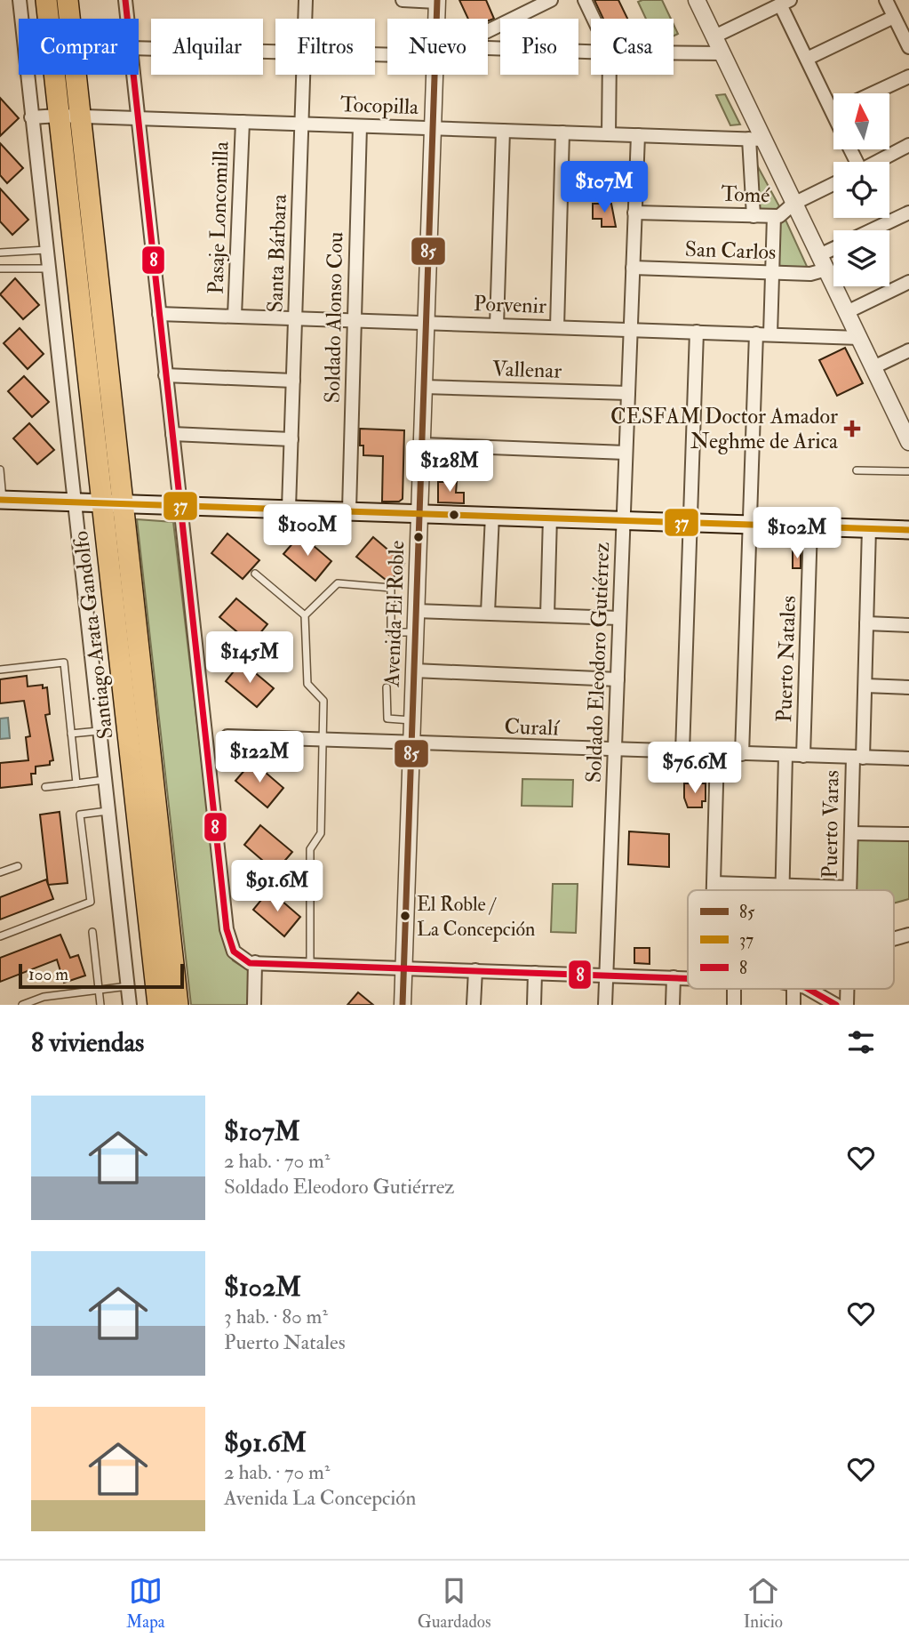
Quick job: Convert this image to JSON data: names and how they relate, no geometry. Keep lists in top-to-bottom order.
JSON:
{
  "streets": {
    "main road": ["Santiago Arata Gandolfo"],
    "street": [
      "Tocopilla",
      "Tomé",
      "Pasaje Loncomilla",
      "San Carlos",
      "Santa Bárbara",
      "Porvenir",
      "Soldado Alonso Cou",
      "Vallenar",
      "Avenida El Roble",
      "Puerto Natales",
      "Soldado Eleodoro Gutiérrez",
      "Curalí",
      "Puerto Varas"
    ]
  },
  "crossings": [
    ["Tocopilla", "Pasaje Loncomilla"],
    ["Tocopilla", "Santa Bárbara"],
    ["Tocopilla", "Soldado Alonso Cou"],
    ["Tocopilla", "Avenida El Roble"],
    ["Tocopilla", "Santiago Arata Gandolfo"],
    ["Tocopilla", "Soldado Eleodoro Gutiérrez"],
    ["Tomé", "Soldado Eleodoro Gutiérrez"],
    ["Pasaje Loncomilla", "Porvenir"],
    ["San Carlos", "Soldado Eleodoro Gutiérrez"],
    ["Santa Bárbara", "Porvenir"],
    ["Porvenir", "Soldado Alonso Cou"],
    ["Porvenir", "Avenida El Roble"],
    ["Porvenir", "Soldado Eleodoro Gutiérrez"],
    ["Vallenar", "Avenida El Roble"],
    ["Vallenar", "Soldado Eleodoro Gutiérrez"],
    ["Avenida El Roble", "Curalí"],
    ["Puerto Natales", "Curalí"],
    ["Soldado Eleodoro Gutiérrez", "Curalí"],
    ["Curalí", "Puerto Varas"]
  ],
  "places": {
    "health": ["CESFAM Doctor Amador Neghme de Arica"],
    "other": ["El Roble / La Concepción"]
  },
  "lines": ["transit line 85", "transit line 8", "transit line 37"],
  "legend": ["85", "37", "8"],
  "scale_bar": "100 m",
  "north": "top",
  "page": {
    "chip": [
      "Comprar",
      "Alquilar",
      "Filtros",
      "Nuevo",
      "Piso",
      "Casa"
    ],
    "price": [
      "$107M",
      "$128M",
      "$100M",
      "$102M",
      "$145M",
      "$122M",
      "$76.6M",
      "$91.6M"
    ],
    "scale": "100 m",
    "heading": "8 viviendas",
    "list": [
      {
        "name": "$107M",
        "note": "2 hab. · 70 m² · Soldado Eleodoro Gutiérrez"
      },
      {
        "name": "$102M",
        "note": "3 hab. · 80 m² · Puerto Natales"
      },
      {
        "name": "$91.6M",
        "note": "2 hab. · 70 m² · Avenida La Concepción"
      }
    ],
    "tabs": ["Mapa", "Guardados", "Inicio"]
  }
}
